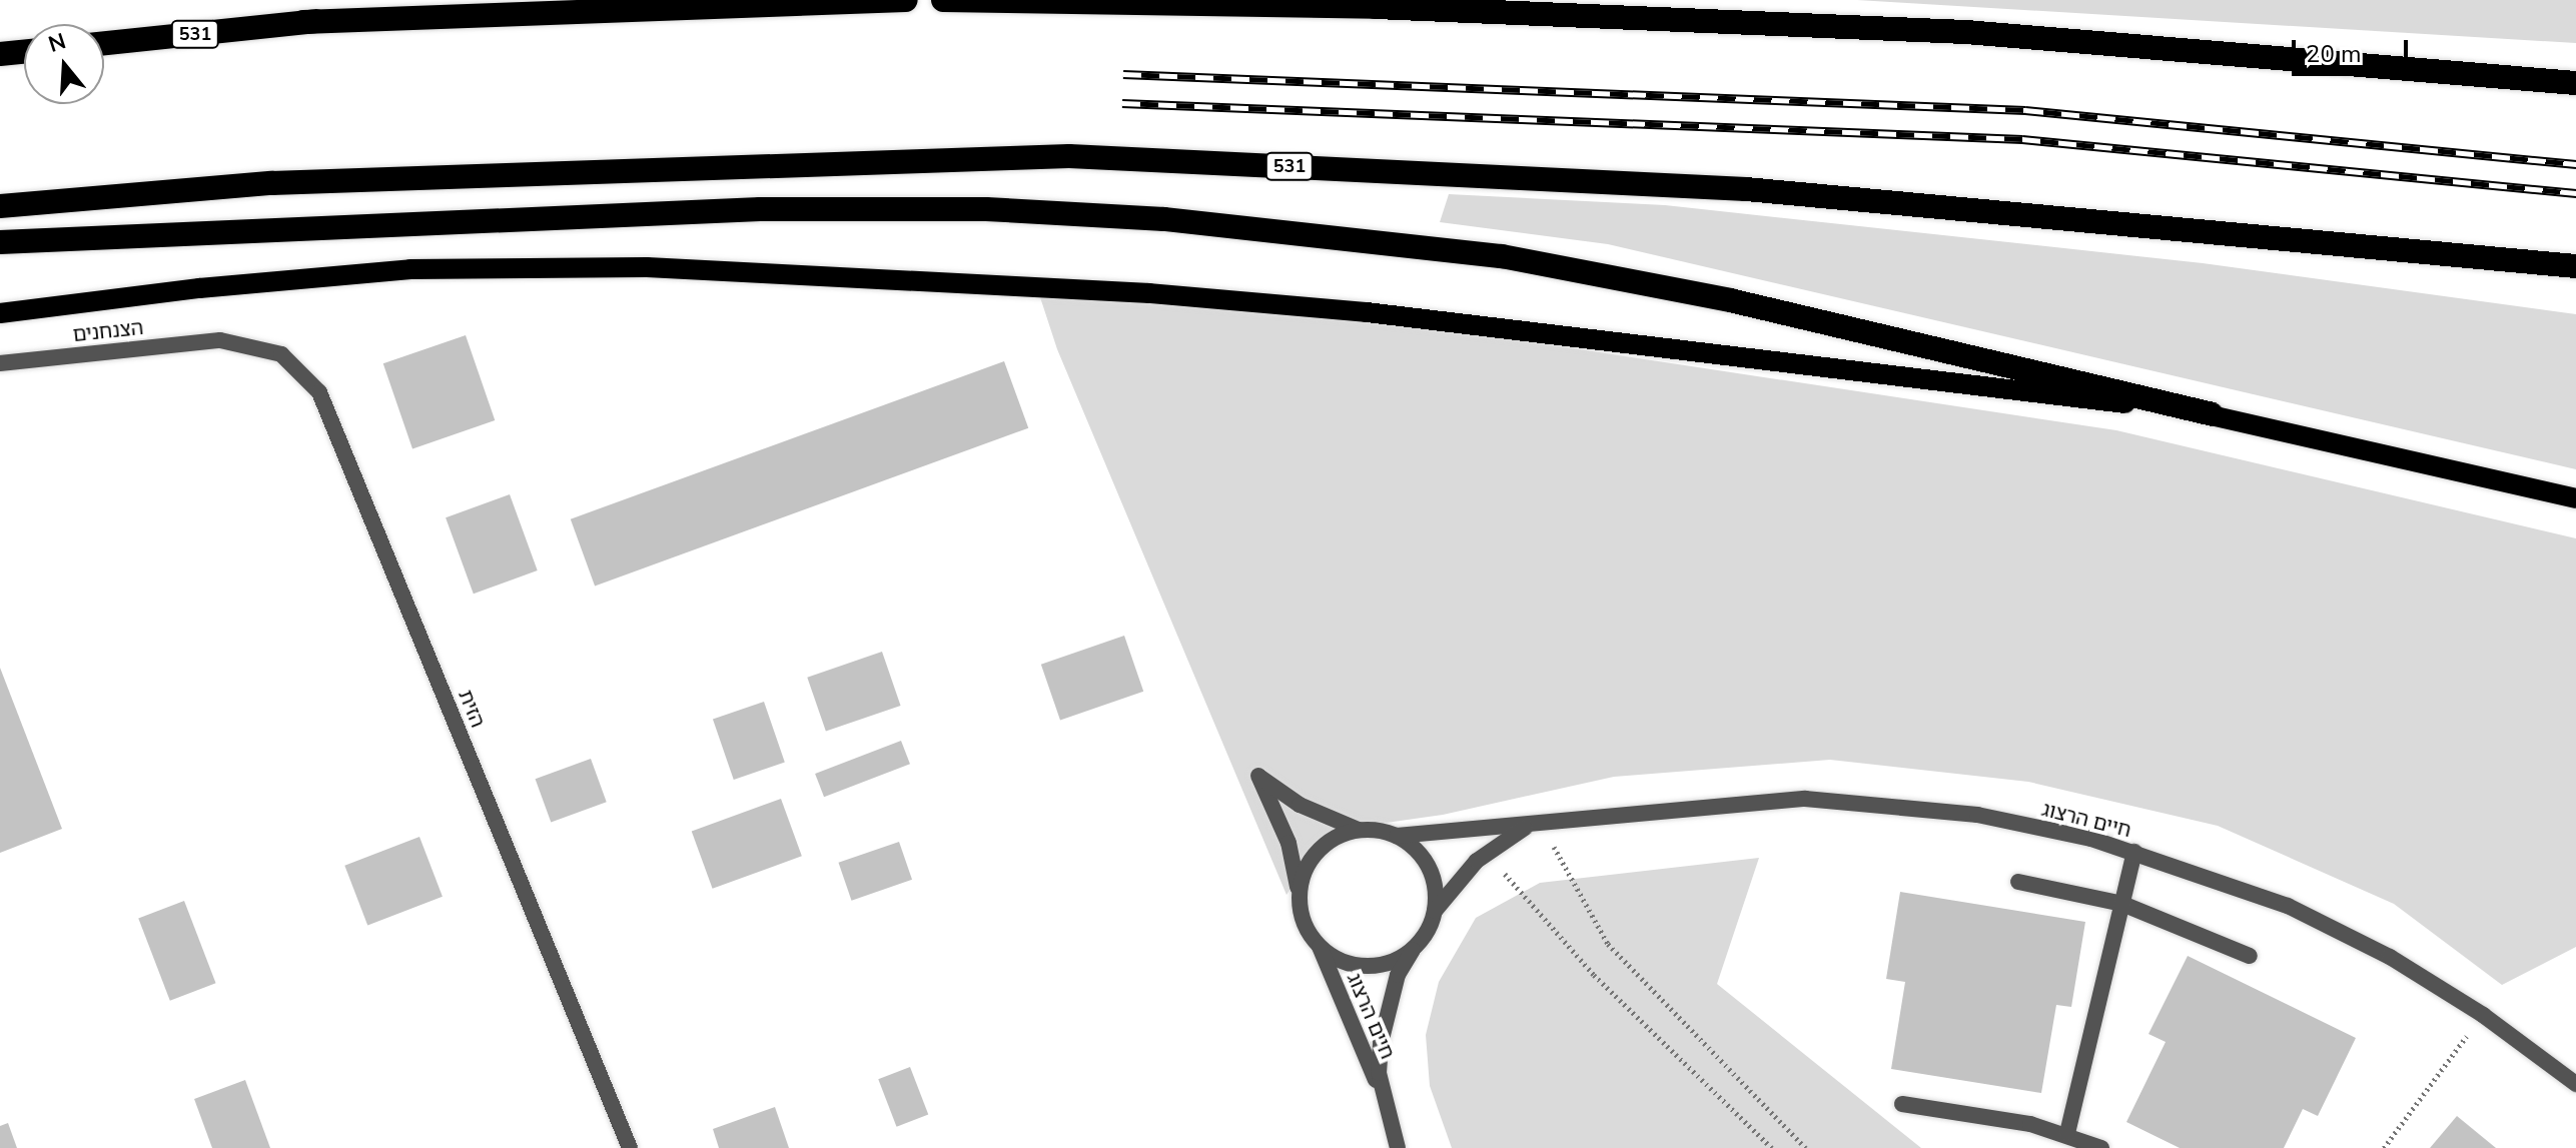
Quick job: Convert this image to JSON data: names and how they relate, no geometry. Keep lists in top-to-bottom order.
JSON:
{
  "streets": {
    "highway": ["531"],
    "street": ["הצנחנים", "הזית", "חיים הרצוג"]
  },
  "crossings": [
    ["הצנחנים", "הזית"]
  ],
  "scale_bar": "20 m",
  "north": "top"
}
